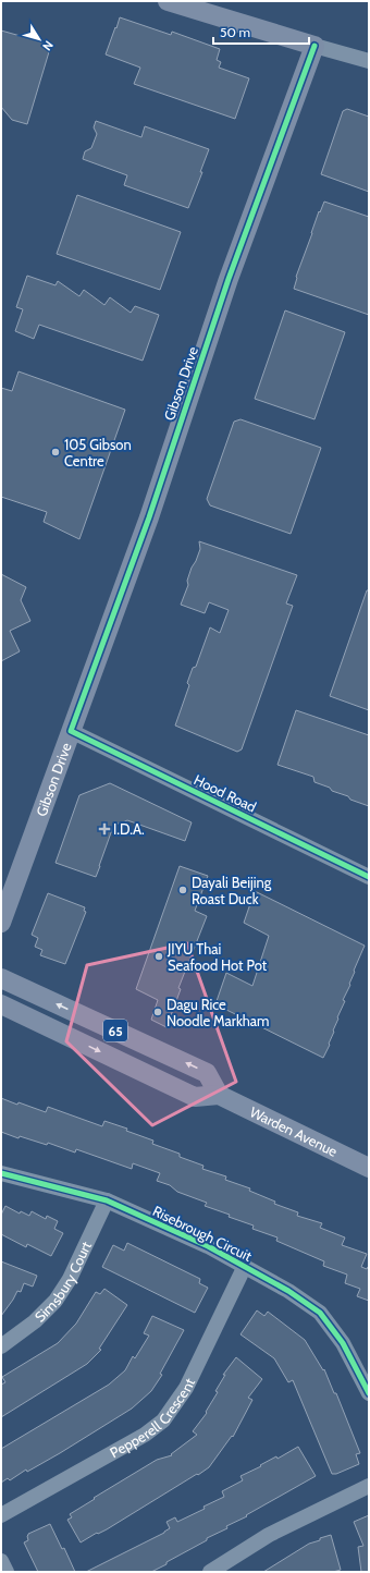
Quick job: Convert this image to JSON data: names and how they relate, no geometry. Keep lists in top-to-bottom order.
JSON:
{
  "streets": {
    "main road": ["Gibson Drive", "65", "Warden Avenue"],
    "street": [
      "Hood Road",
      "Risebrough Circuit",
      "Simsbury Court",
      "Pepperell Crescent"
    ]
  },
  "crossings": [
    ["Gibson Drive", "Hood Road"],
    ["65", "Warden Avenue"],
    ["Risebrough Circuit", "Simsbury Court"],
    ["Risebrough Circuit", "Pepperell Crescent"]
  ],
  "places": {
    "other": [
      "105 Gibson Centre",
      "Dayali Beijing Roast Duck",
      "JIYU Thai Seafood Hot Pot",
      "Dagu Rice Noodle Markham"
    ],
    "health": ["I.D.A."]
  },
  "scale_bar": "50 m",
  "north": "bottom right"
}
